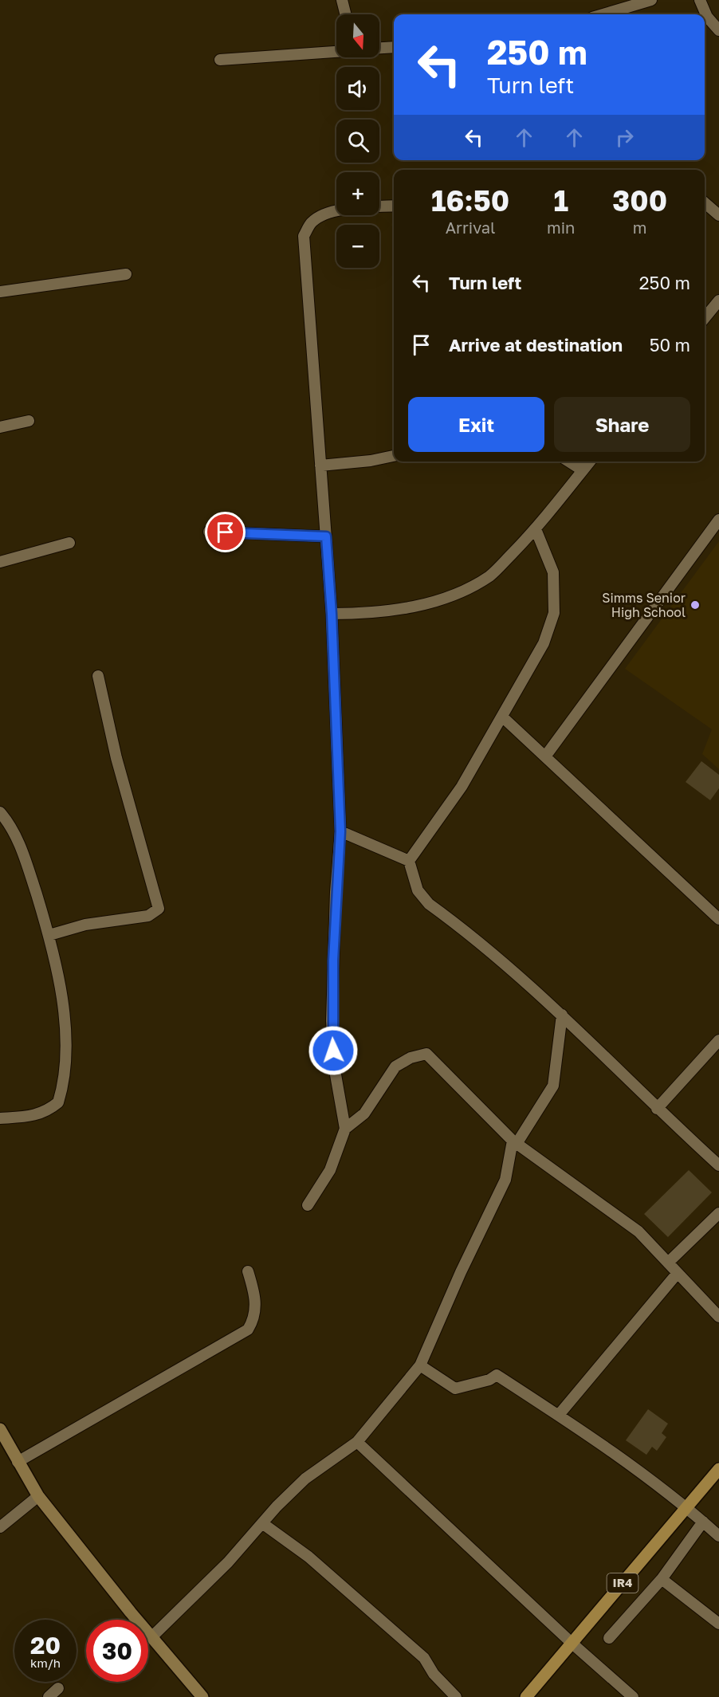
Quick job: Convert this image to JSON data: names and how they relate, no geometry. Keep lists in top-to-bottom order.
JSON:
{
  "streets": {
    "main road": ["IR4"]
  },
  "places": ["Simms Senior High School"],
  "north": "bottom",
  "page": {
    "map_buttons": ["+", "−"],
    "turn": ["250 m", "Turn left"],
    "eta": [
      "16:50",
      "Arrival",
      "1",
      "min",
      "300",
      "m"
    ],
    "list": [
      {
        "name": "Turn left",
        "value": "250 m"
      },
      {
        "name": "Arrive at destination",
        "value": "50 m"
      }
    ],
    "buttons": ["Exit", "Share"],
    "speed": "20 km/h",
    "limit": "30"
  }
}
